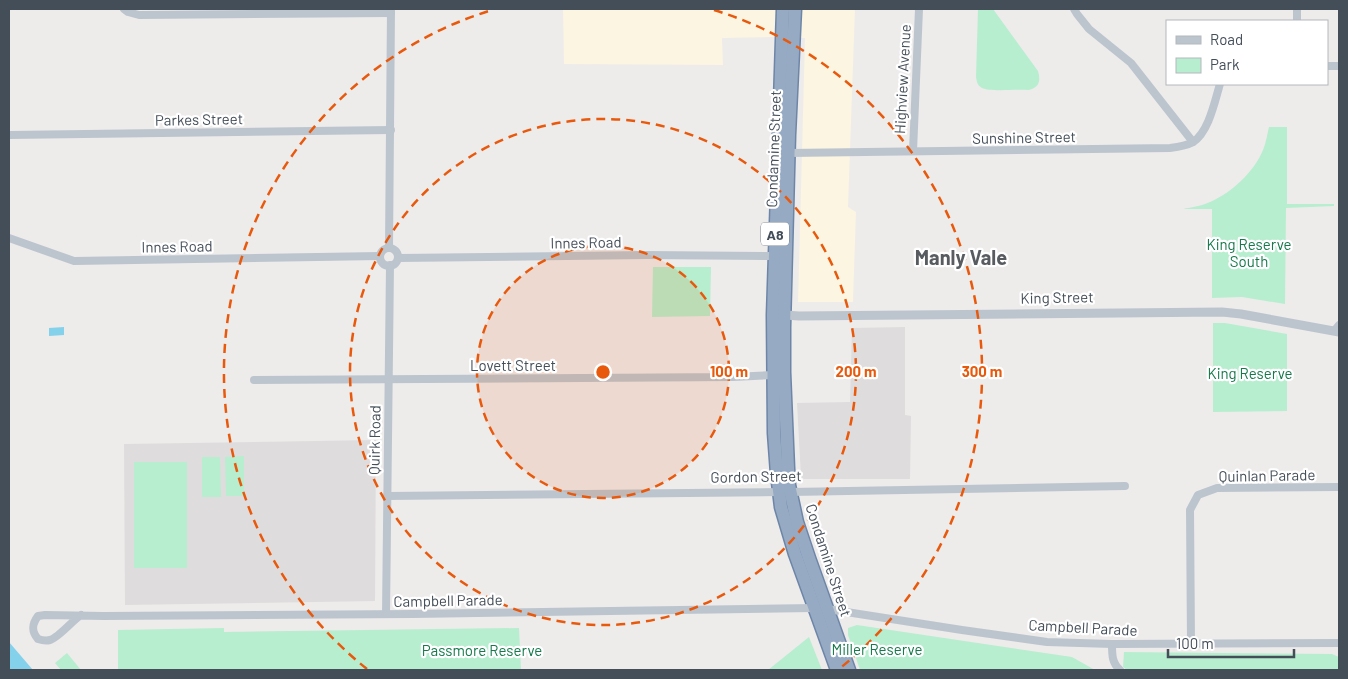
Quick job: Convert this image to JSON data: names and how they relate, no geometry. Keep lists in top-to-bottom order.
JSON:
{
  "streets": {
    "highway": ["Condamine Street", "A8"],
    "street": [
      "Highview Avenue",
      "Parkes Street",
      "Sunshine Street",
      "Innes Road",
      "King Street",
      "Lovett Street",
      "Quirk Road",
      "Quinlan Parade",
      "Gordon Street",
      "Campbell Parade"
    ]
  },
  "crossings": [
    ["Highview Avenue", "Sunshine Street"],
    ["Sunshine Street", "Condamine Street"],
    ["Condamine Street", "Innes Road"],
    ["Condamine Street", "King Street"],
    ["Condamine Street", "Lovett Street"],
    ["Condamine Street", "Gordon Street"],
    ["Condamine Street", "Campbell Parade"],
    ["Innes Road", "Quirk Road"],
    ["Lovett Street", "Quirk Road"],
    ["Quirk Road", "Gordon Street"],
    ["Quirk Road", "Campbell Parade"],
    ["Quinlan Parade", "Campbell Parade"]
  ],
  "districts": ["Manly Vale"],
  "parks": [
    "King Reserve South",
    "King Reserve",
    "Miller Reserve",
    "Passmore Reserve"
  ],
  "legend": ["Road", "Park"],
  "scale_bar": "100 m",
  "rings": ["100 m", "200 m", "300 m"]
}
